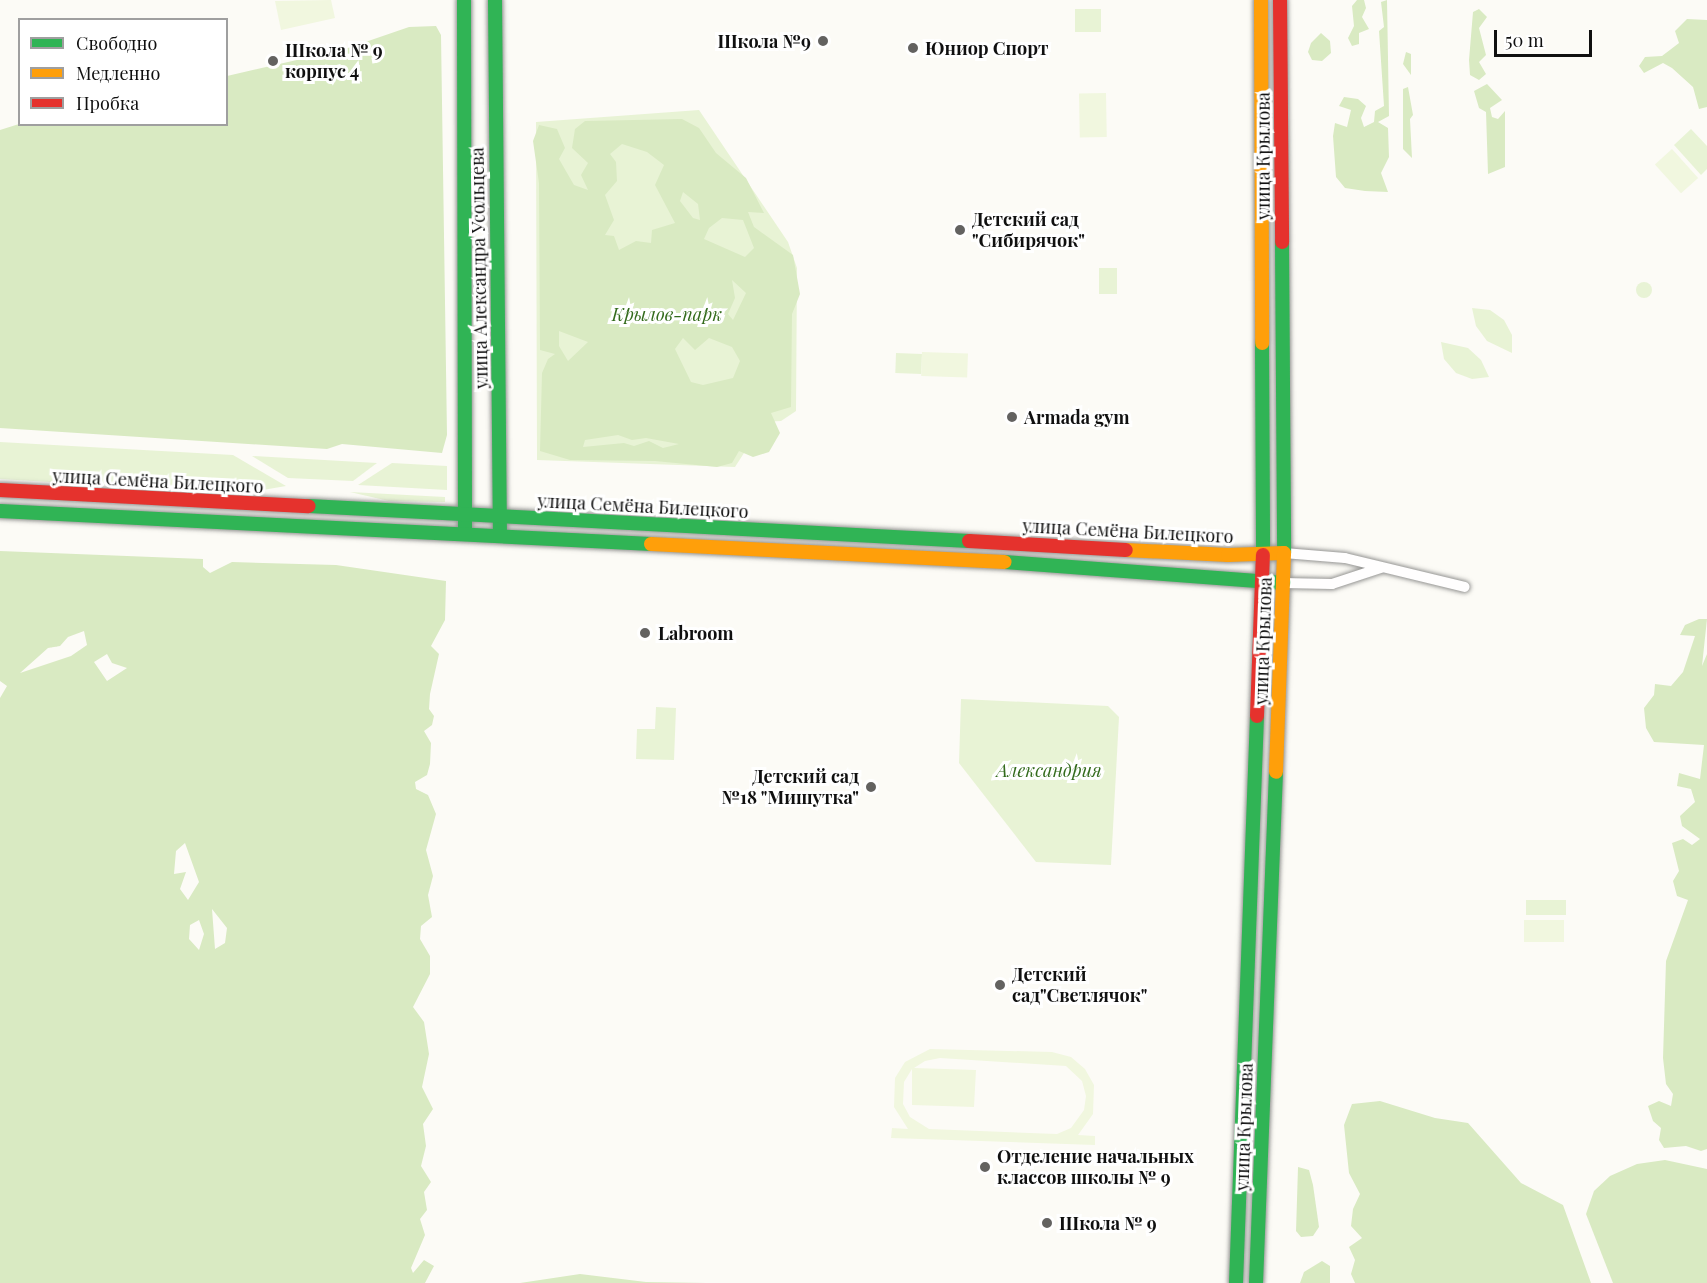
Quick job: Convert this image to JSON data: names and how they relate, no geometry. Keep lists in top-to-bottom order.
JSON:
{
  "streets": {
    "main road": ["улица Крылова", "улица Александра Усольцева", "улица Семёна Билецкого"]
  },
  "crossings": [
    ["улица Крылова", "улица Семёна Билецкого"],
    ["улица Александра Усольцева", "улица Семёна Билецкого"]
  ],
  "parks": ["Крылов-парк", "Александрия"],
  "places": [
    "Школа №9",
    "Юниор Спорт",
    "Школа № 9 корпус 4",
    "Детский сад \"Сибирячок\"",
    "Armada gym",
    "Labroom",
    "Детский сад №18 \"Мишутка\"",
    "Детский сад\"Светлячок\"",
    "Отделение начальных классов школы № 9",
    "Школа № 9"
  ],
  "legend": ["Свободно", "Медленно", "Пробка"],
  "scale_bar": "50 m"
}
